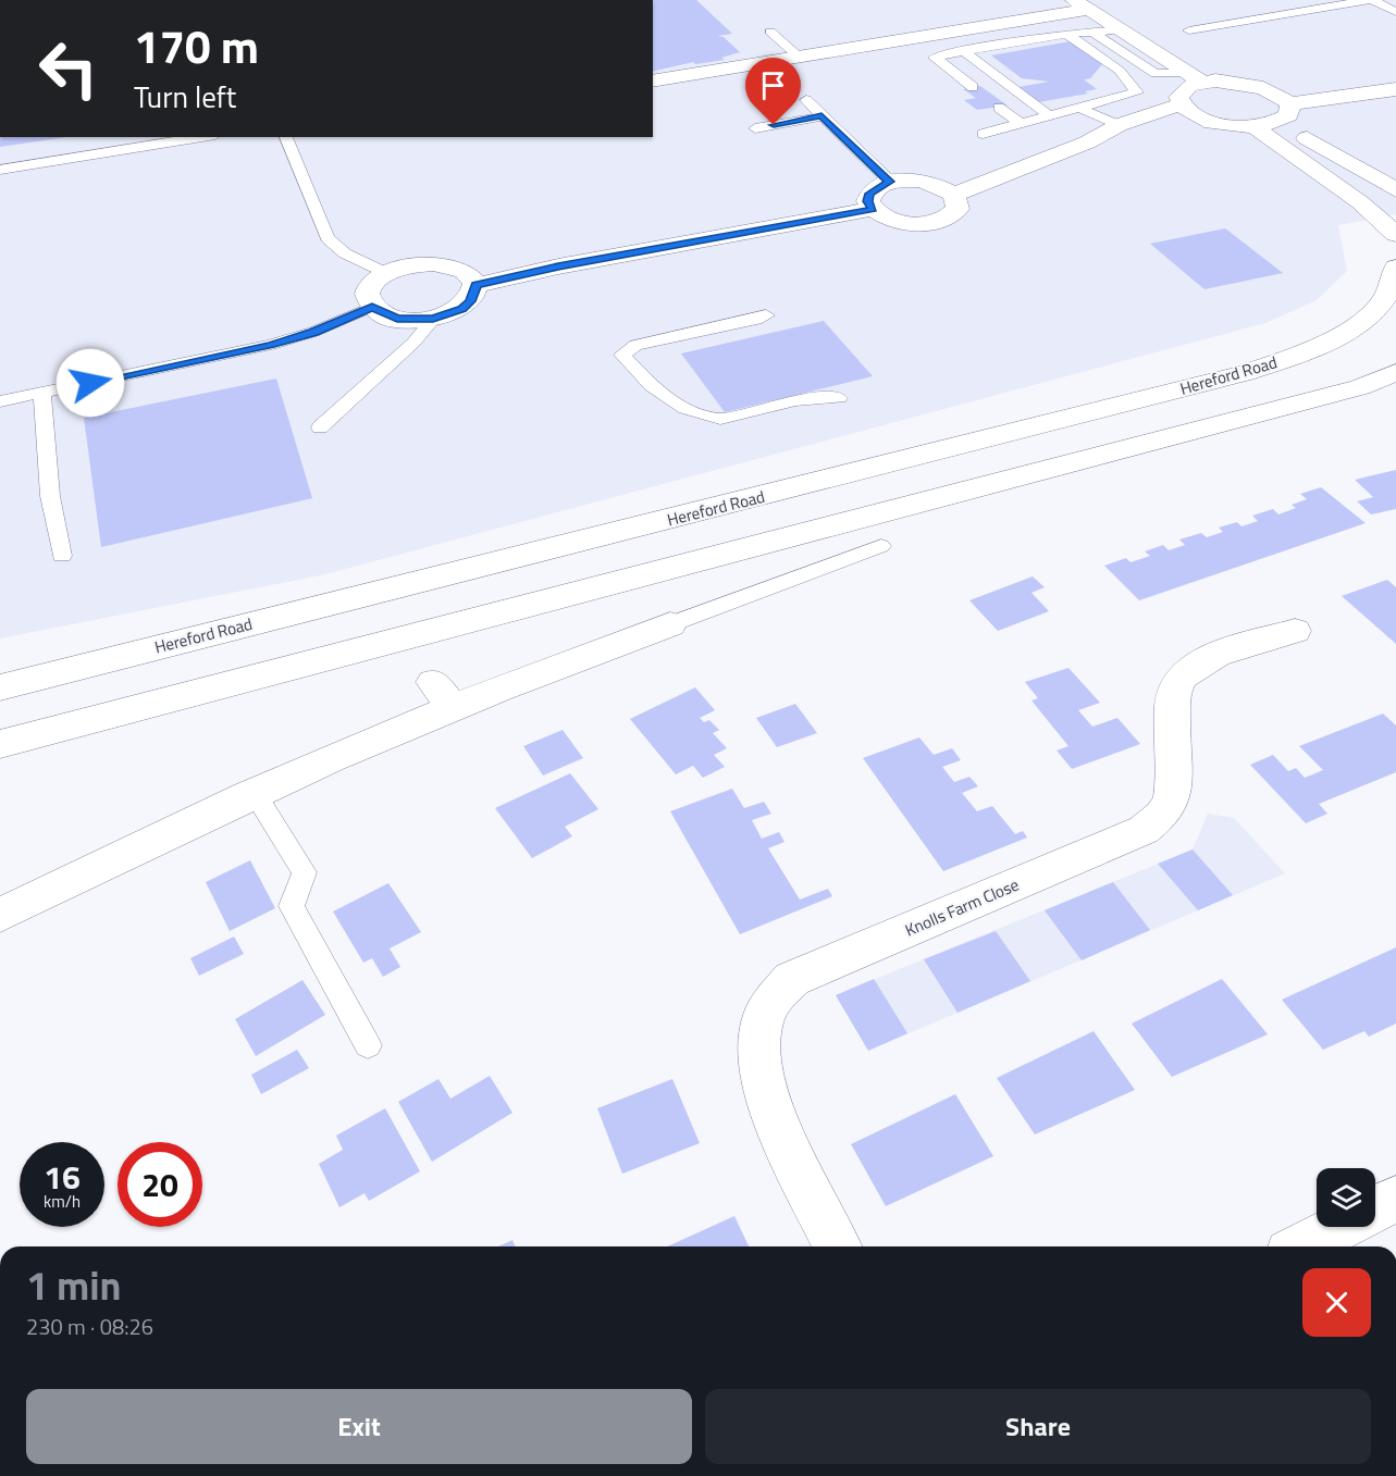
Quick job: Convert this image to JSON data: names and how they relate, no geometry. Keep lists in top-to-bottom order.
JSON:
{
  "streets": {
    "street": ["Hereford Road", "Knolls Farm Close"]
  },
  "page": {
    "turn": ["170 m", "Turn left"],
    "speed": "16 km/h",
    "limit": "20",
    "heading": ["1 min", "230 m · 08:26"],
    "buttons": ["Exit", "Share"]
  }
}
